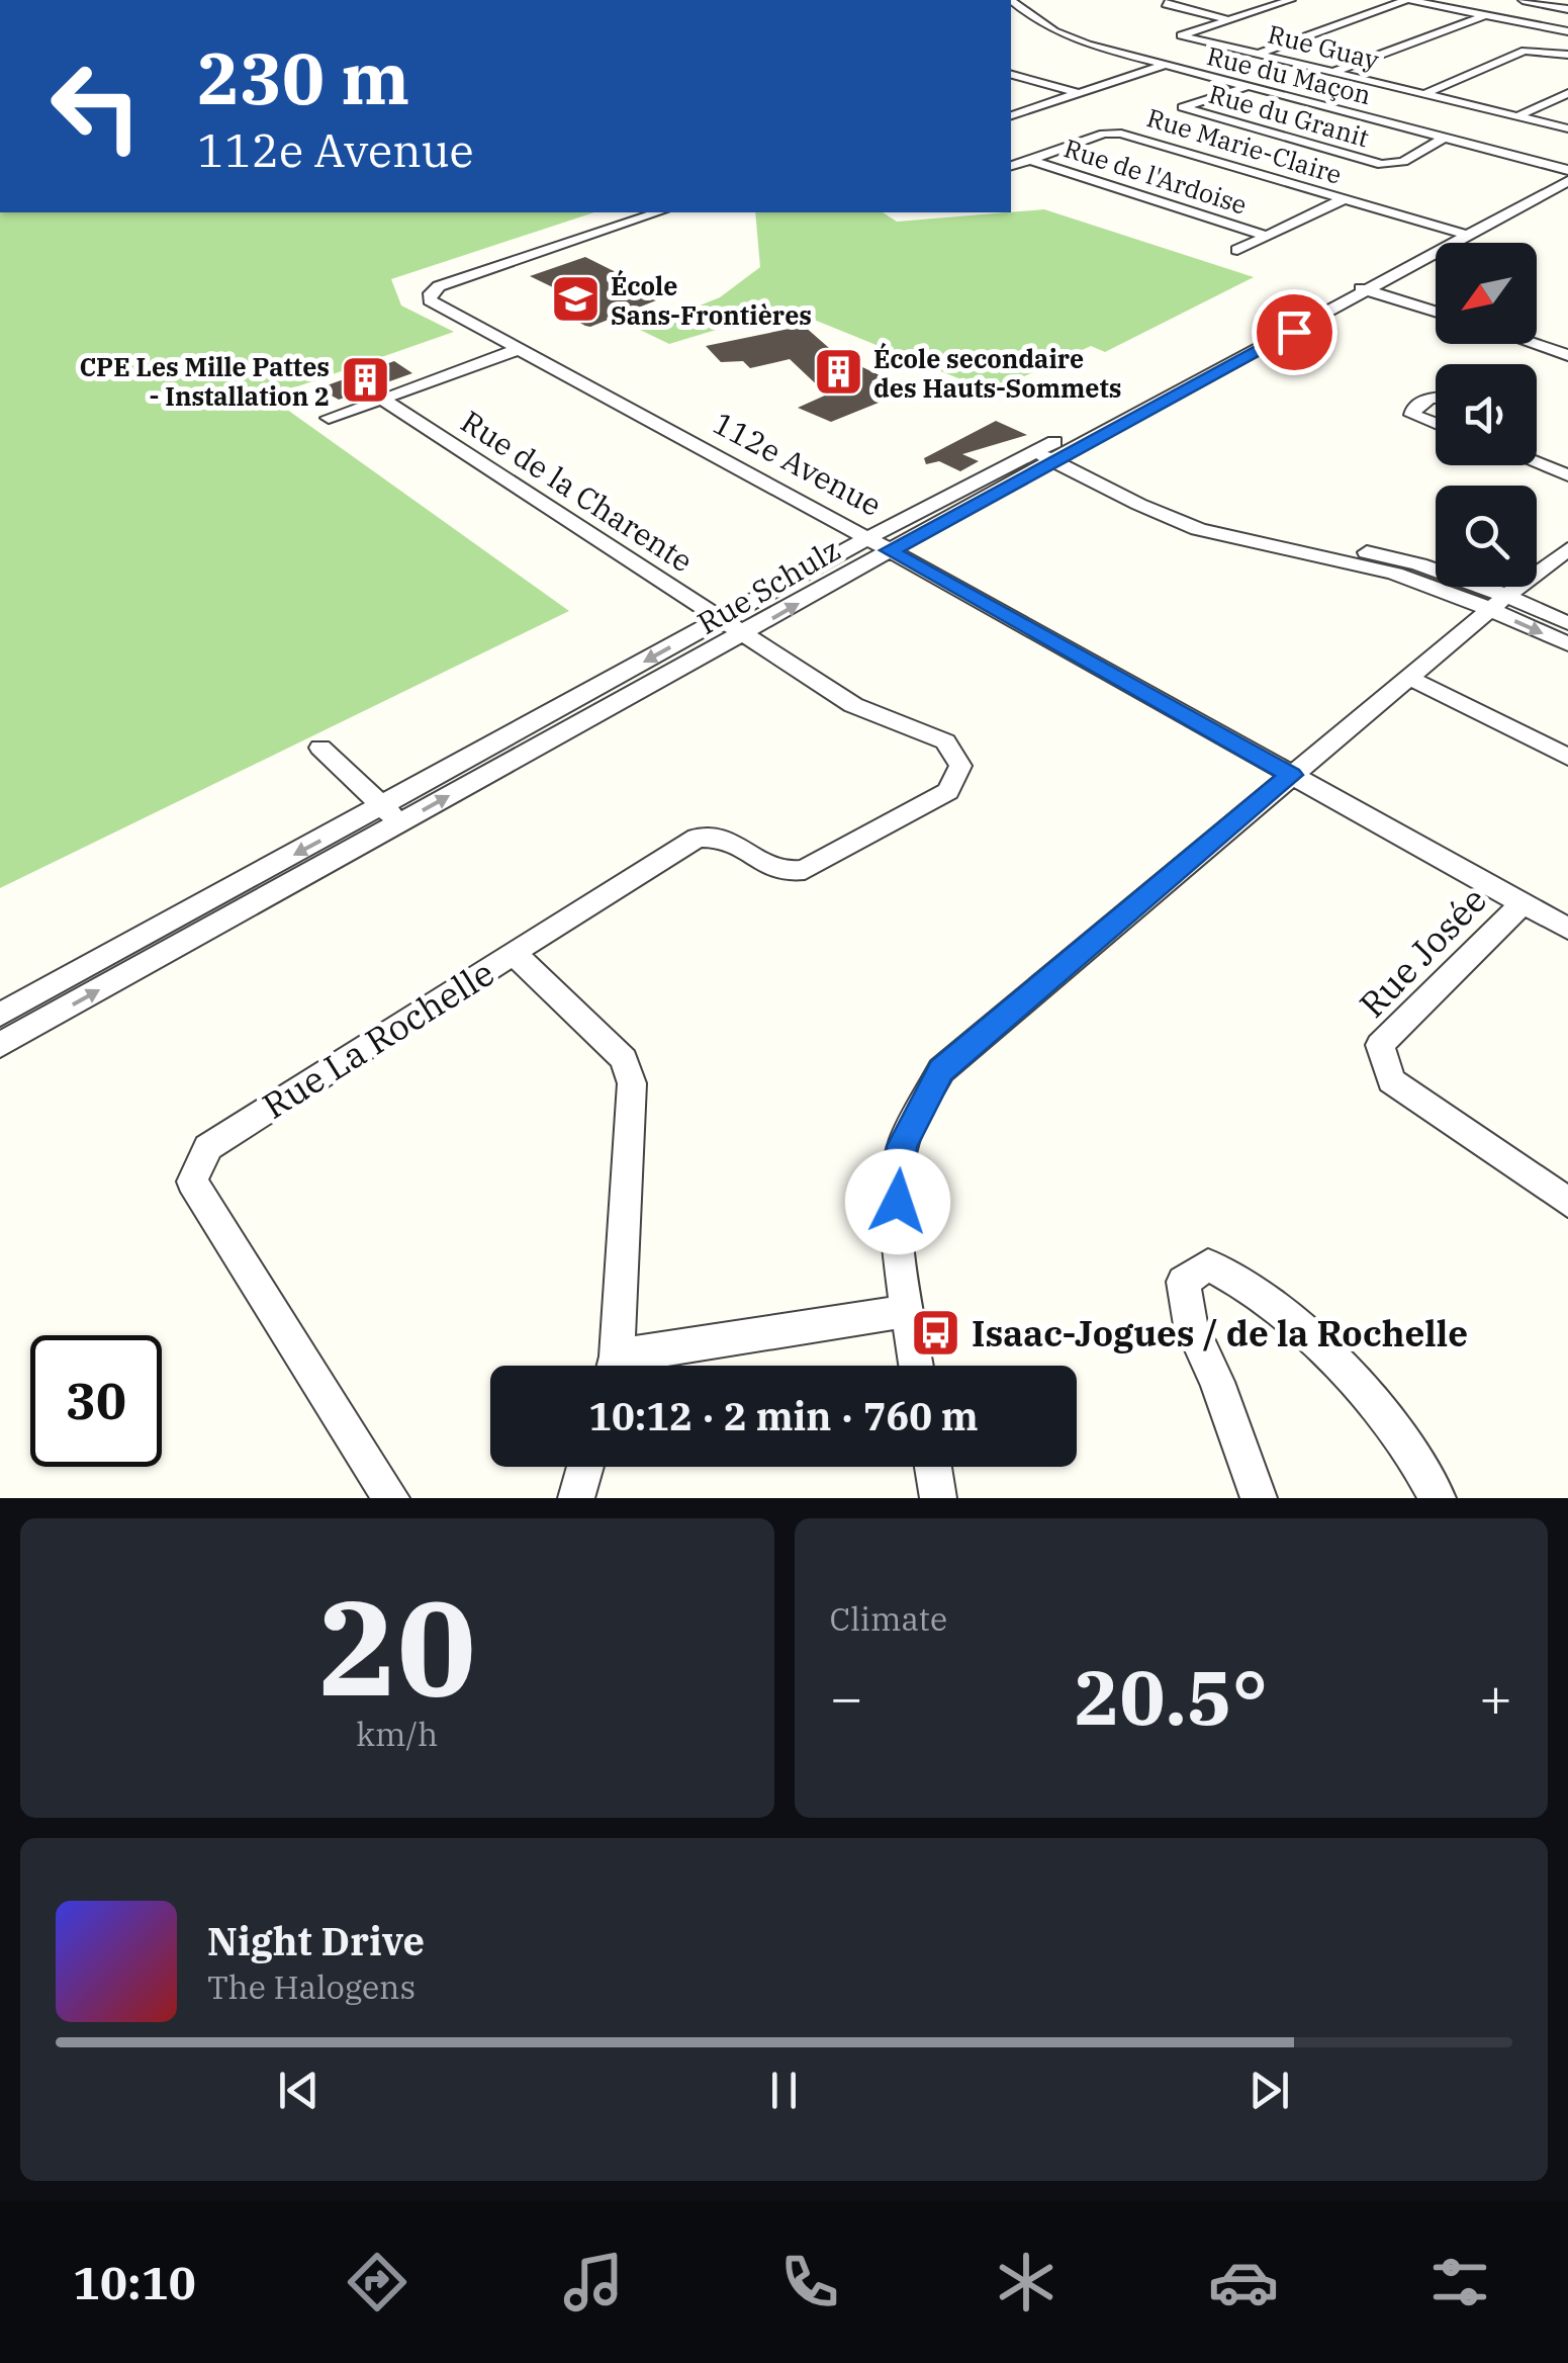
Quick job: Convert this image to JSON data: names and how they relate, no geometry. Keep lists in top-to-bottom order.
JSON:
{
  "streets": {
    "street": [
      "Rue Guay",
      "Rue du Maçon",
      "Rue du Granit",
      "Rue Marie-Claire",
      "Rue de l'Ardoise",
      "112e Avenue",
      "Rue de la Charente",
      "Rue Schulz",
      "Rue Josée",
      "Rue La Rochelle"
    ]
  },
  "crossings": [
    ["Rue du Maçon", "Rue du Granit"],
    ["Rue du Maçon", "Rue Schulz"],
    ["Rue Marie-Claire", "Rue de l'Ardoise"],
    ["Rue Marie-Claire", "Rue Schulz"],
    ["112e Avenue", "Rue Schulz"],
    ["112e Avenue", "Rue Josée"],
    ["Rue de la Charente", "Rue Schulz"],
    ["Rue de la Charente", "Rue La Rochelle"]
  ],
  "places": {
    "school or university": ["École Sans-Frontières"],
    "building": ["École secondaire des Hauts-Sommets", "CPE Les Mille Pattes - Installation 2"],
    "bus stop": ["Isaac-Jogues / de la Rochelle"]
  },
  "north": "bottom left",
  "page": {
    "turn": ["230 m", "112e Avenue"],
    "limit": "30",
    "trip": "10:12 · 2 min · 760 m",
    "tile": [
      ["20", "km/h"],
      "Climate"
    ],
    "heat": ["−", "20.5°", "+"],
    "song": ["Night Drive", "The Halogens"],
    "tabs": "10:10"
  }
}
